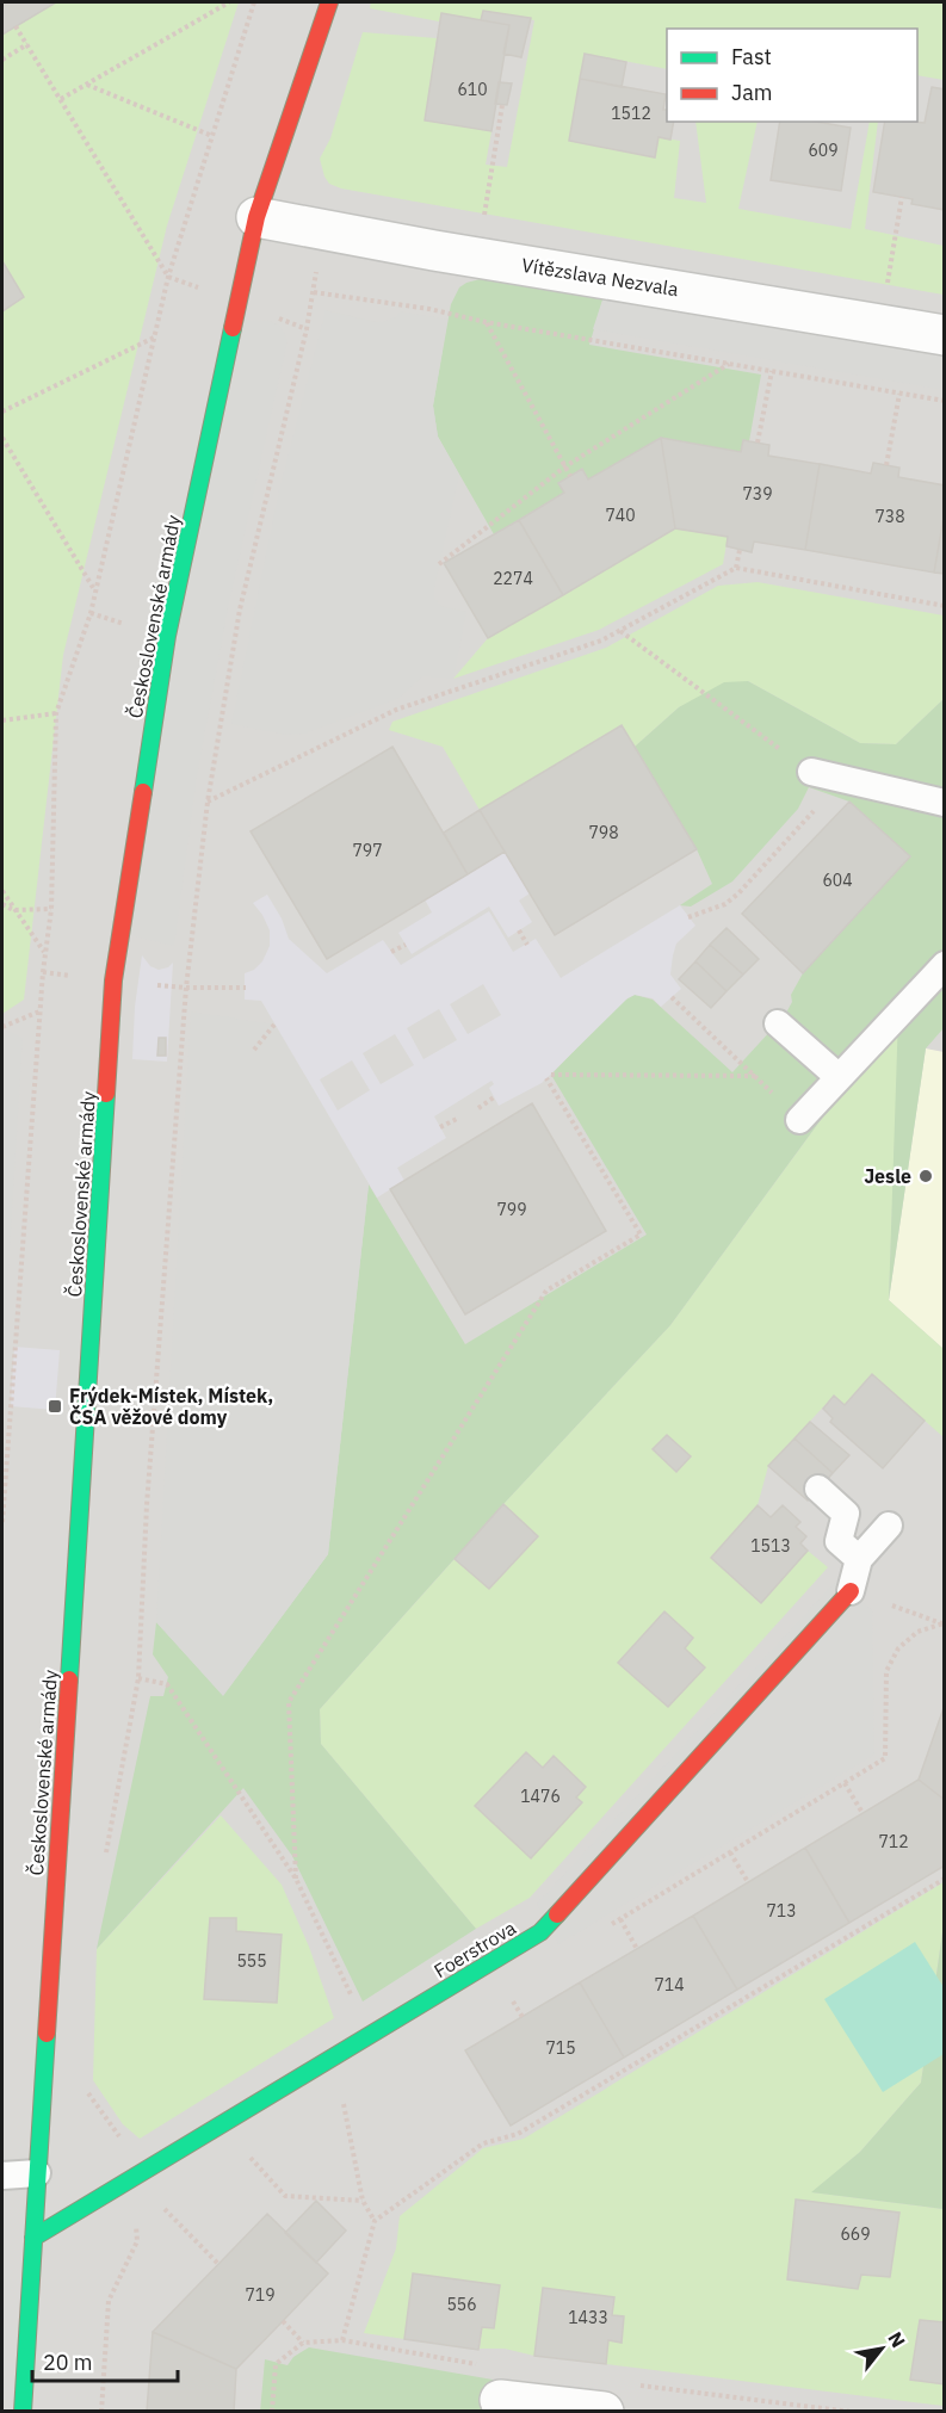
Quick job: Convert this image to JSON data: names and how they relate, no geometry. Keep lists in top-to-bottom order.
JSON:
{
  "streets": {
    "street": ["Vítězslava Nezvala", "Československé armády", "Foerstrova"]
  },
  "crossings": [
    ["Vítězslava Nezvala", "Československé armády"],
    ["Československé armády", "Foerstrova"]
  ],
  "places": {
    "other": ["Jesle"],
    "transit": ["Frýdek-Místek, Místek, ČSA věžové domy"]
  },
  "house_numbers": [
    "610",
    "1512",
    "609",
    "739",
    "740",
    "738",
    "2274",
    "798",
    "797",
    "604",
    "799",
    "1513",
    "1476",
    "712",
    "713",
    "555",
    "714",
    "715",
    "669",
    "719",
    "556",
    "1433"
  ],
  "legend": ["Fast", "Jam"],
  "scale_bar": "20 m",
  "north": "top right"
}
